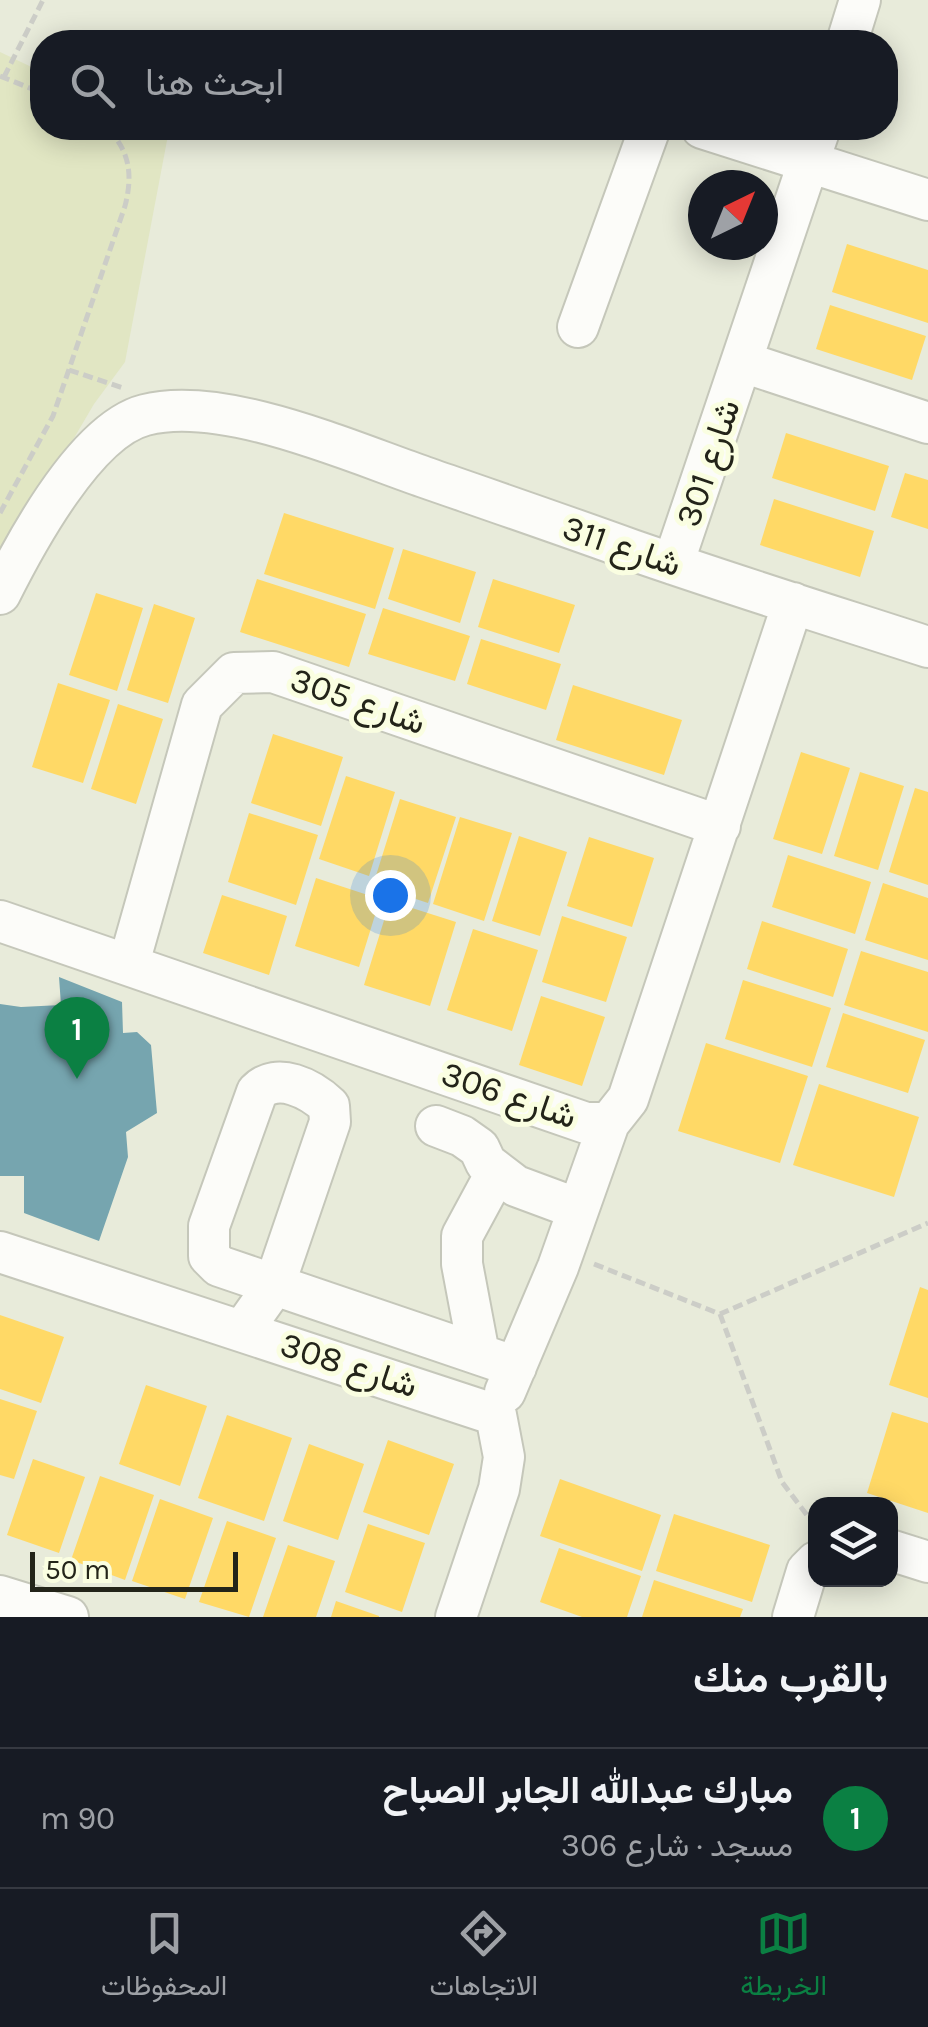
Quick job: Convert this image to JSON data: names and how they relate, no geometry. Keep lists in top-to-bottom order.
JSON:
{
  "streets": {
    "street": [
      "شارع 301",
      "شارع 311",
      "شارع 305",
      "شارع 306",
      "شارع 308"
    ]
  },
  "crossings": [
    ["شارع 301", "شارع 311"],
    ["شارع 311", "شارع 306"],
    ["شارع 305", "شارع 306"]
  ],
  "scale_bar": "50 m",
  "north": "top right",
  "page": {
    "search": "ابحث هنا",
    "pins": "1",
    "scale": "50 m",
    "heading": "بالقرب منك",
    "list": [
      {
        "mark": "1",
        "name": "مبارك عبدالله الجابر الصباح",
        "note": "مسجد · شارع 306",
        "value": "90 m"
      }
    ],
    "nav": ["الخريطة", "الاتجاهات", "المحفوظات"]
  }
}
